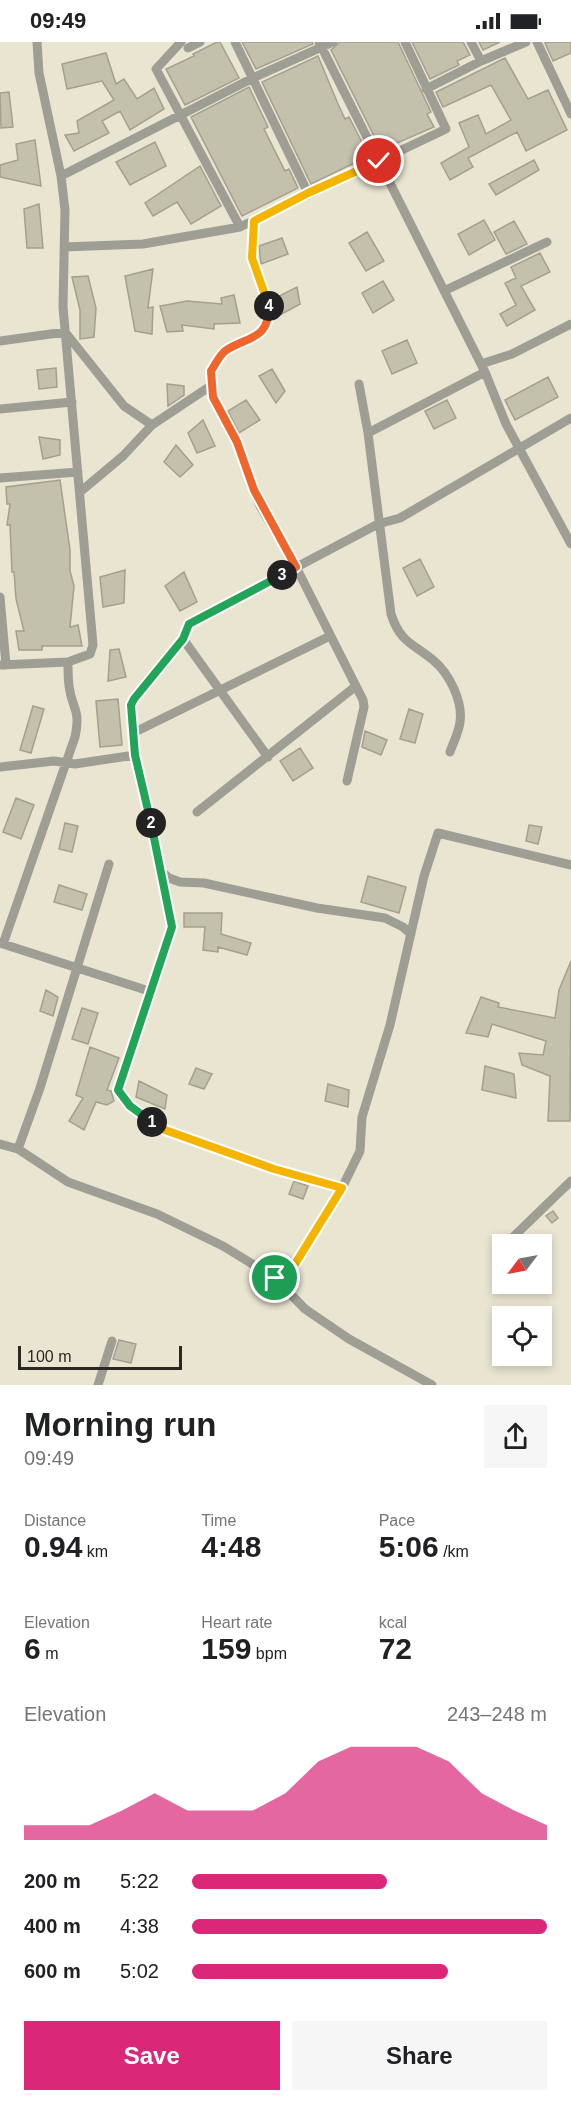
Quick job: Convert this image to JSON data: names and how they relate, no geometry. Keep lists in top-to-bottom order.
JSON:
{
  "scale_bar": "100 m",
  "north": "bottom left",
  "page": {
    "status": "09:49",
    "pins": [
      "4",
      "3",
      "2",
      "1"
    ],
    "scale": "100 m",
    "heading": ["Morning run", "09:49"],
    "stats": [
      ["Distance", "0.94 km"],
      ["Time", "4:48"],
      ["Pace", "5:06 /km"],
      ["Elevation", "6 m"],
      ["Heart rate", "159 bpm"],
      ["kcal", "72"]
    ],
    "chart": ["Elevation", "243–248 m"],
    "list": [
      {
        "name": "200 m",
        "note": "5:22"
      },
      {
        "name": "400 m",
        "note": "4:38"
      },
      {
        "name": "600 m",
        "note": "5:02"
      }
    ],
    "buttons": ["Save", "Share"]
  }
}
